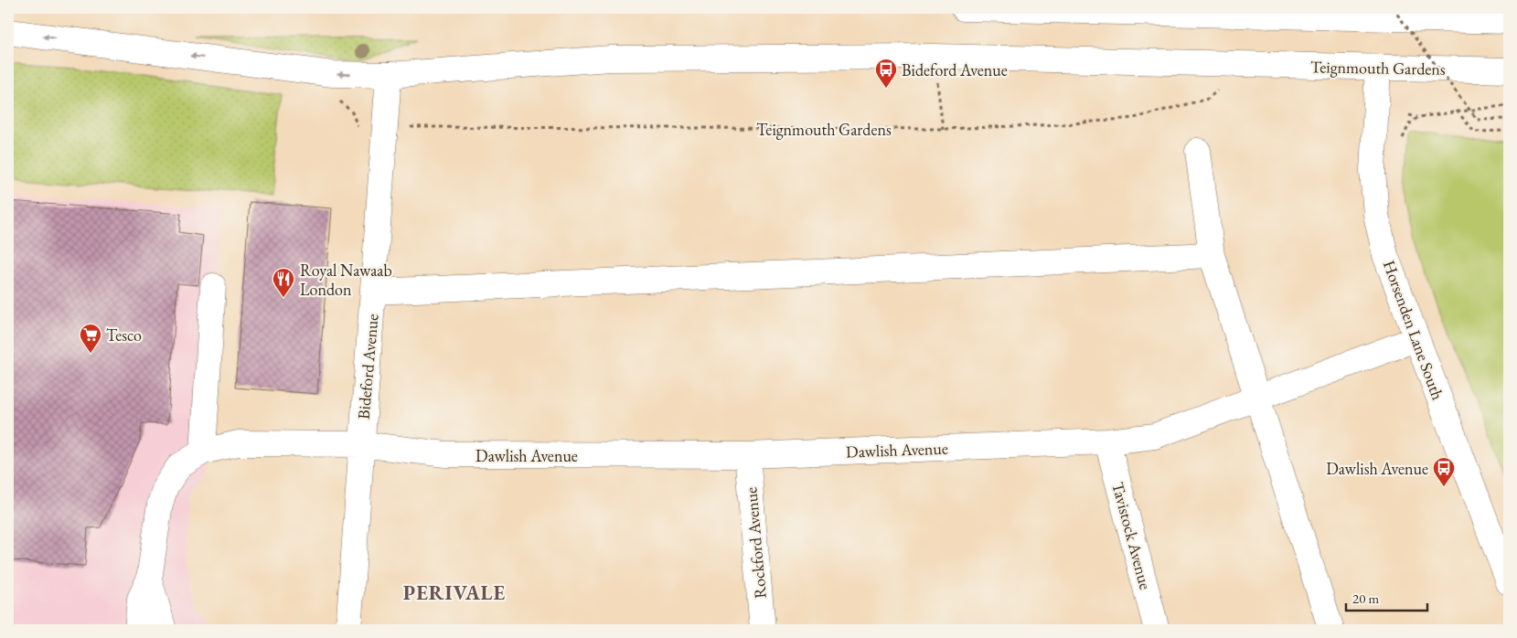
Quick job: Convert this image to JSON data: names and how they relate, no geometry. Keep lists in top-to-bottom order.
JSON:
{
  "streets": {
    "main road": [
      "Teignmouth Gardens",
      "Horsenden Lane South",
      "Bideford Avenue",
      "Dawlish Avenue",
      "Tavistock Avenue",
      "Rockford Avenue"
    ]
  },
  "crossings": [
    ["Teignmouth Gardens", "Horsenden Lane South"],
    ["Teignmouth Gardens", "Bideford Avenue"],
    ["Horsenden Lane South", "Dawlish Avenue"],
    ["Bideford Avenue", "Dawlish Avenue"],
    ["Dawlish Avenue", "Tavistock Avenue"],
    ["Dawlish Avenue", "Rockford Avenue"]
  ],
  "districts": ["PERIVALE"],
  "places": {
    "bus stop": ["Bideford Avenue", "Dawlish Avenue"],
    "restaurant": ["Royal Nawaab London"],
    "supermarket": ["Tesco"]
  },
  "scale_bar": "20 m"
}
